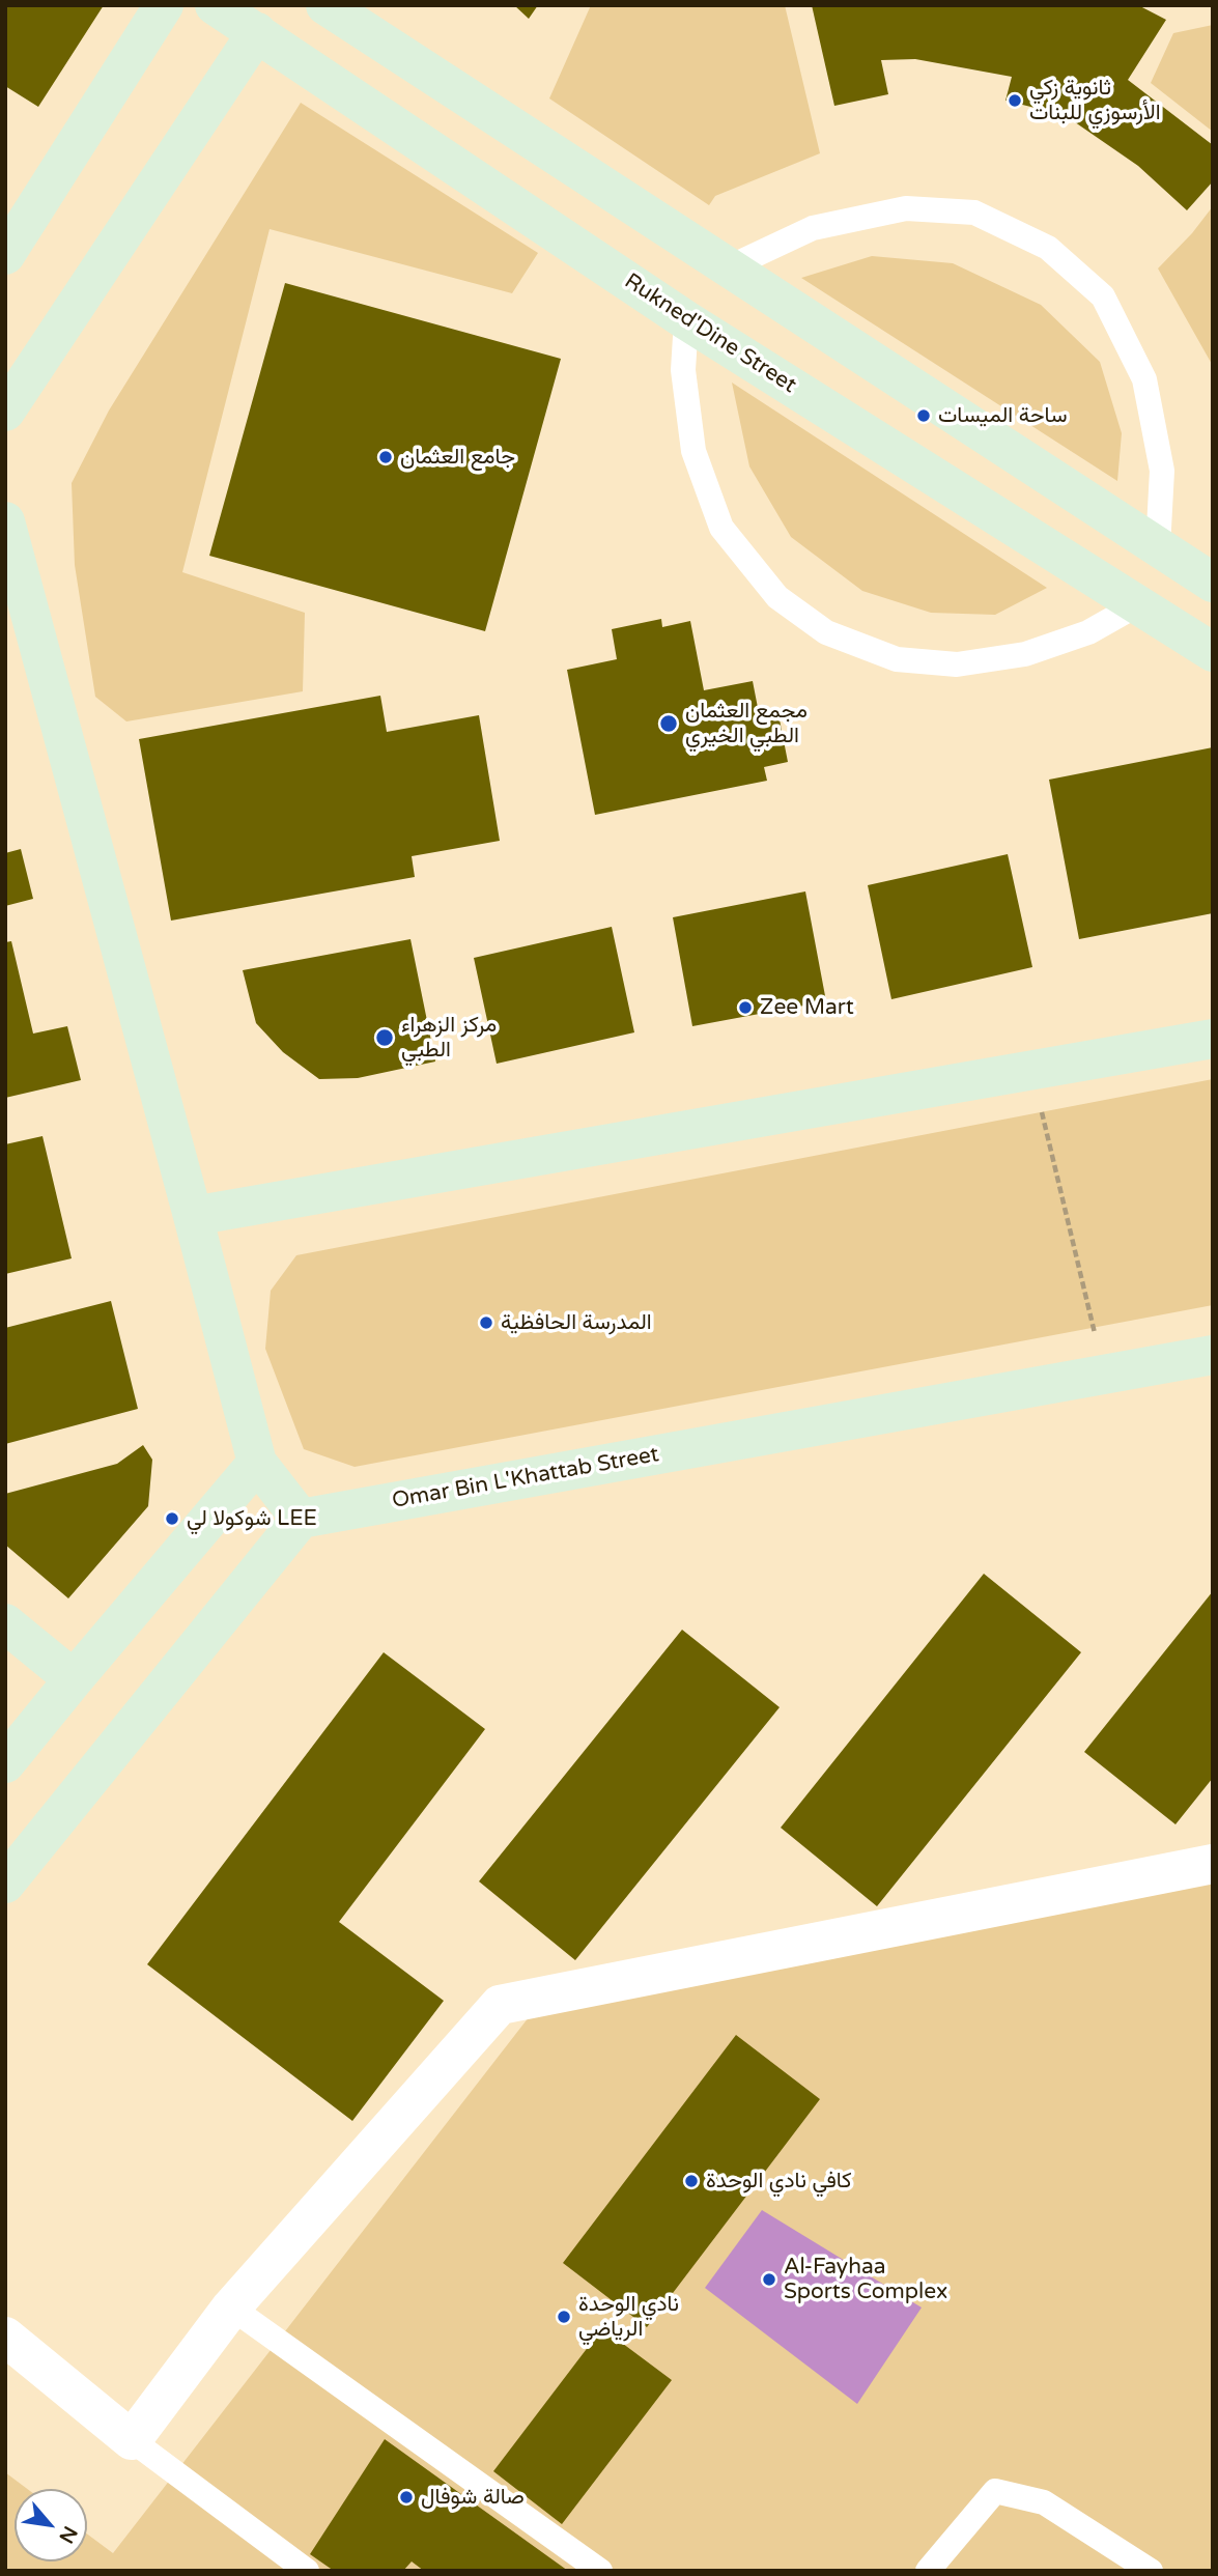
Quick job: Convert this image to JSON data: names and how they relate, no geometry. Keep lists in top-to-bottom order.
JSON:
{
  "streets": {
    "main road": ["Rukned'Dine Street", "Omar Bin L'Khattab Street"]
  },
  "places": [
    "ثانوية زكي الأرسوزي للبنات",
    "ساحة الميسات",
    "جامع العثمان",
    "مجمع العثمان الطبي الخيري",
    "Zee Mart",
    "مركز الزهراء الطبي",
    "المدرسة الحافظية",
    "شوكولا لي LEE",
    "كافي نادي الوحدة",
    "Al-Fayhaa Sports Complex",
    "نادي الوحدة الرياضي",
    "صالة شوفال"
  ],
  "north": "bottom right"
}
